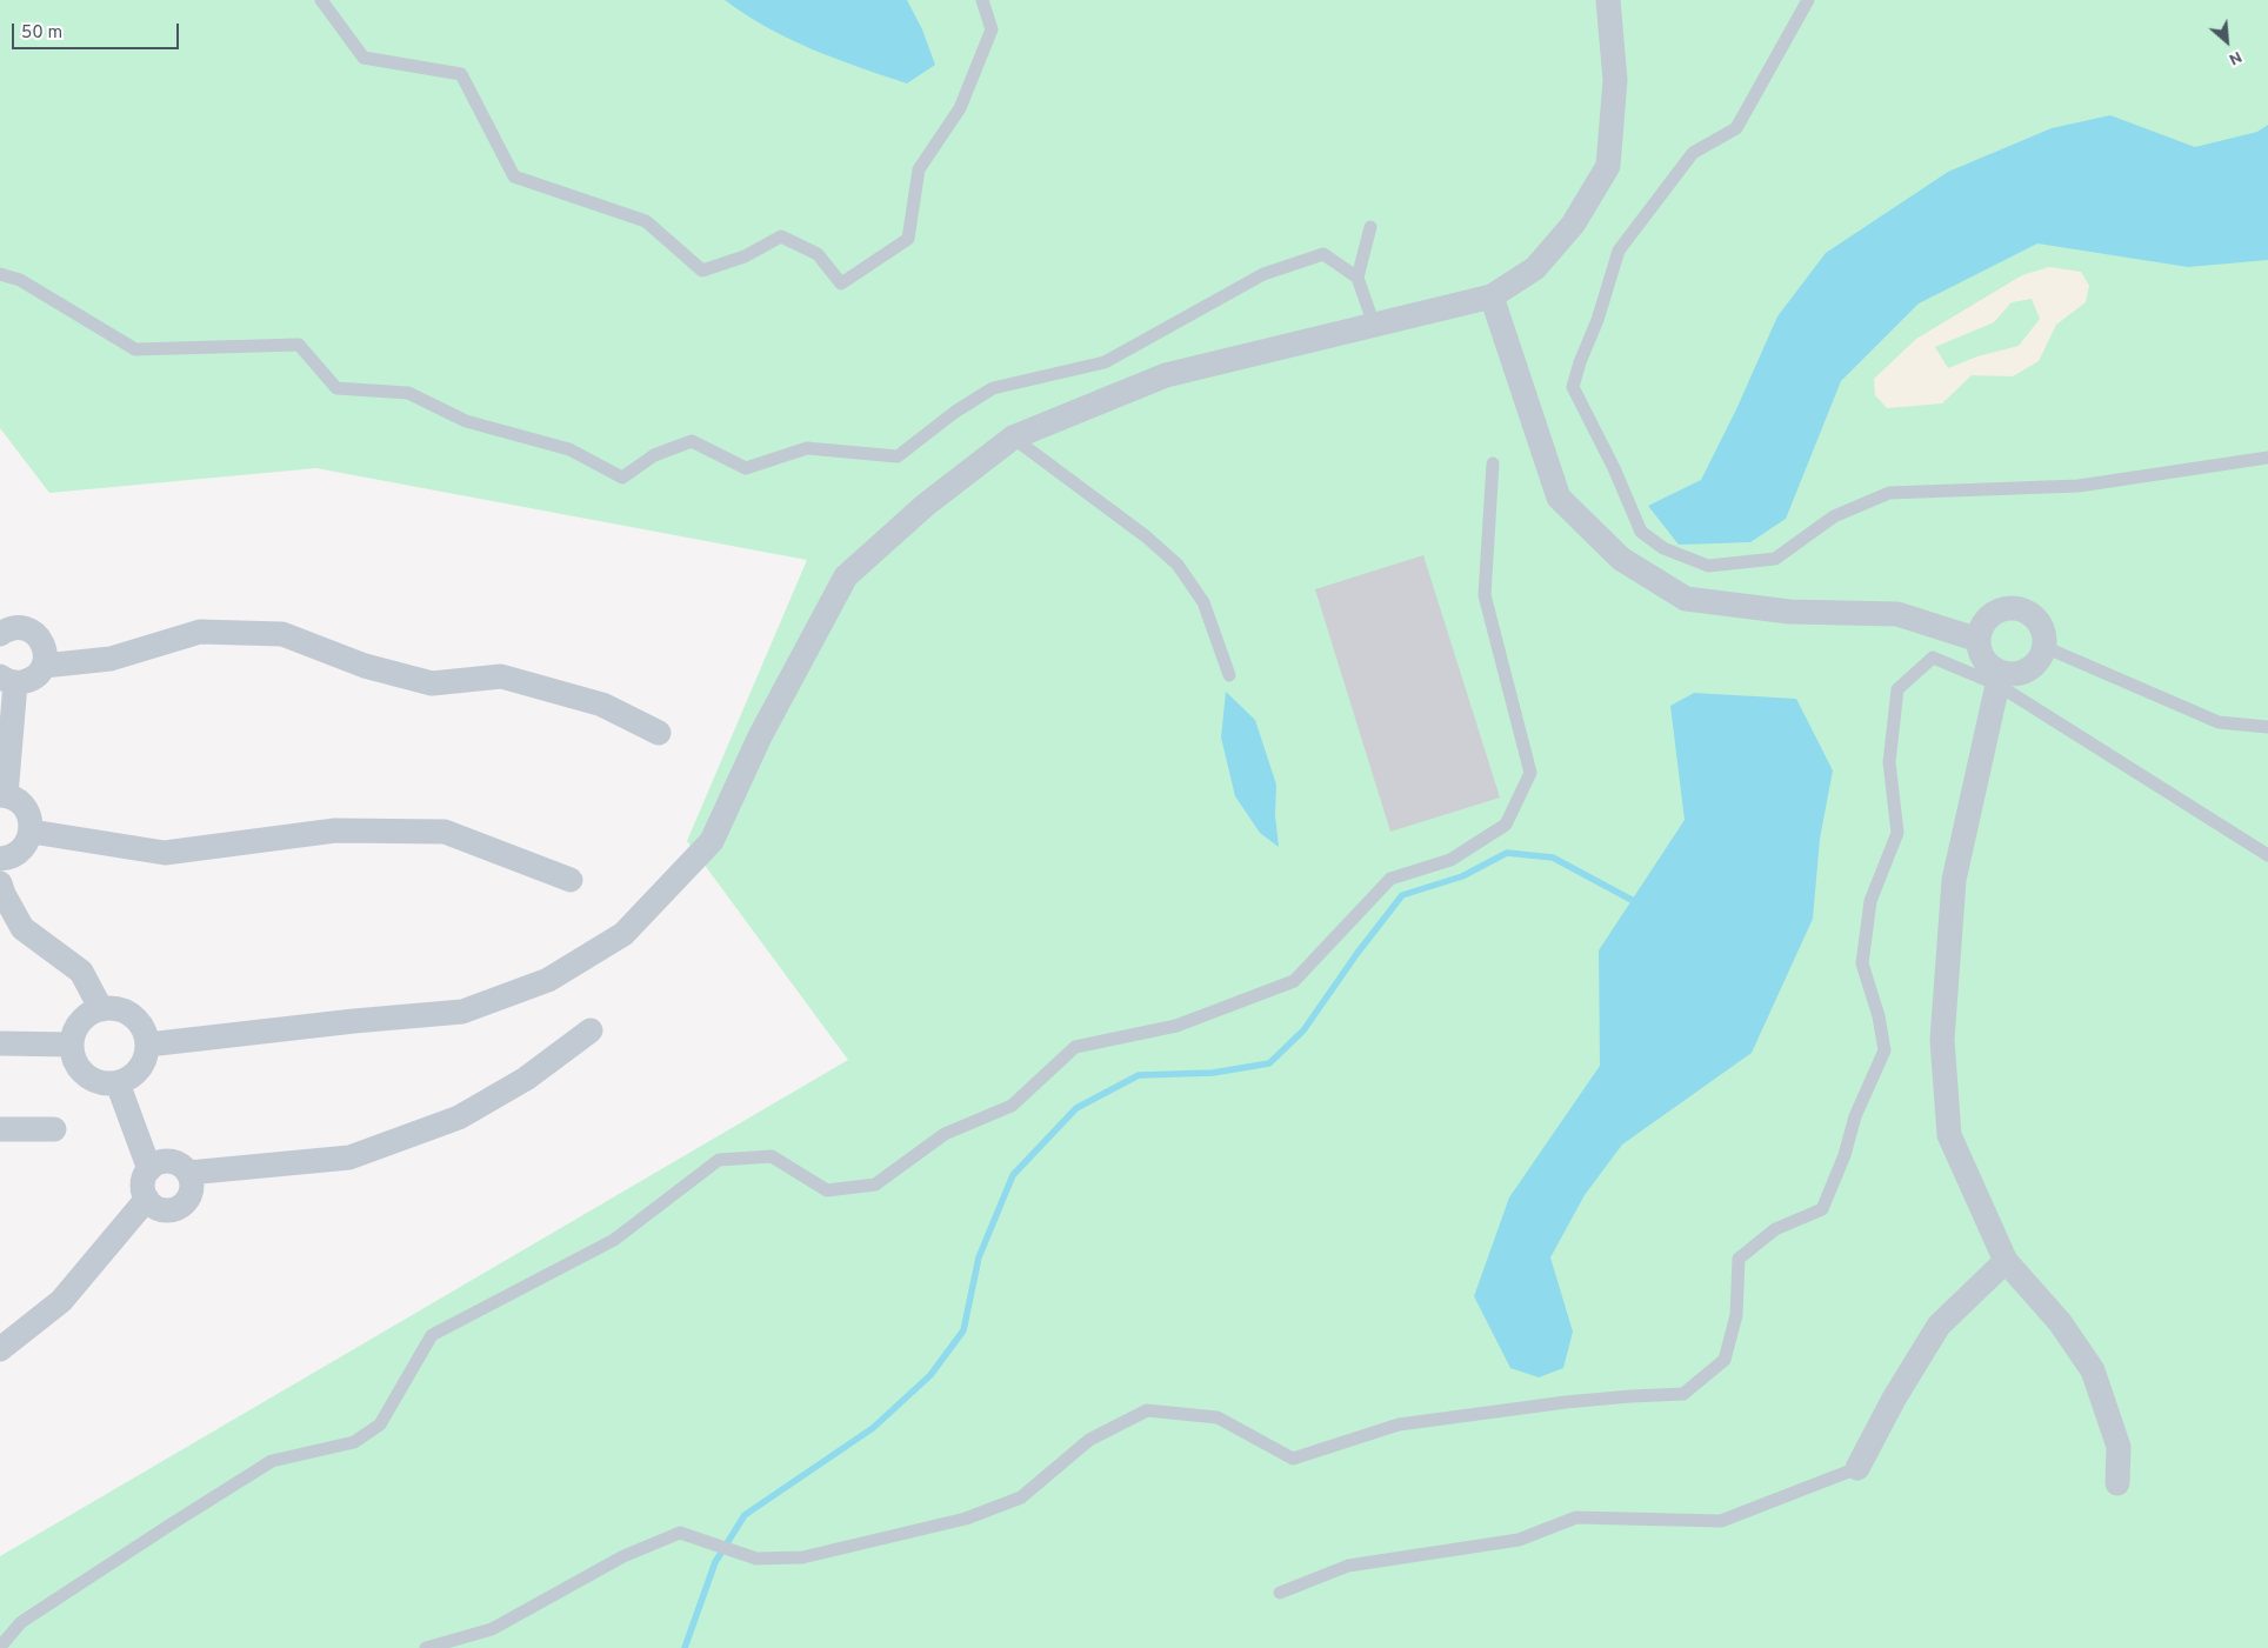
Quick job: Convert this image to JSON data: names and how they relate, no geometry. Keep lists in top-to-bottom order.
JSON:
{
  "scale_bar": "50 m",
  "north": "bottom right"
}
